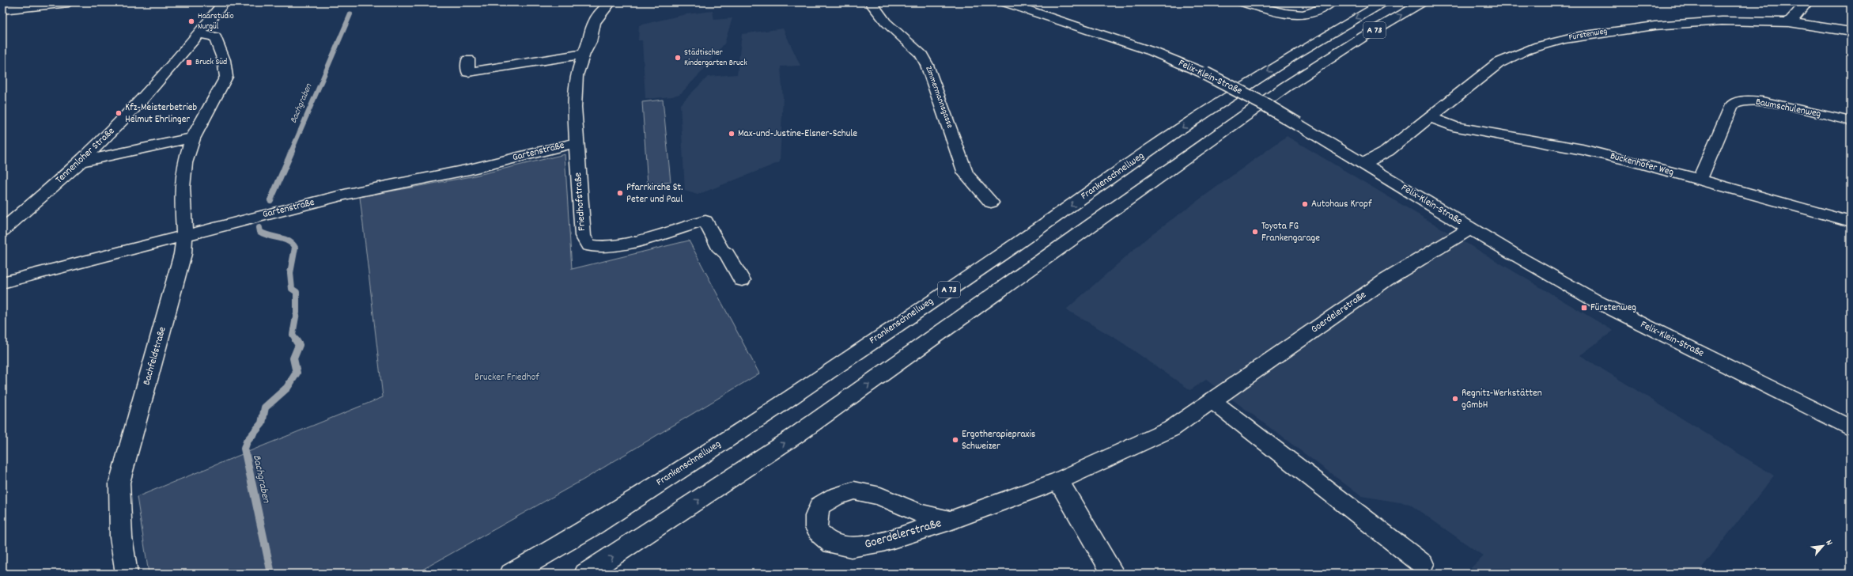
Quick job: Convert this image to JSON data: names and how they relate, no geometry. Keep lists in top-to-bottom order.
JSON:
{
  "streets": {
    "main road": [
      "A 73",
      "Fürstenweg",
      "Felix-Klein-Straße",
      "Zimmermannsgasse",
      "Baumschulenweg",
      "Gartenstraße",
      "Tennenloher Straße",
      "Buckenhofer Weg",
      "Frankenschnellweg",
      "Friedhofstraße",
      "Goerdelerstraße",
      "Bachfeldstraße"
    ]
  },
  "crossings": [
    ["Fürstenweg", "Felix-Klein-Straße"],
    ["Fürstenweg", "Buckenhofer Weg"],
    ["Felix-Klein-Straße", "Goerdelerstraße"],
    ["Baumschulenweg", "Buckenhofer Weg"],
    ["Gartenstraße", "Friedhofstraße"],
    ["Gartenstraße", "Bachfeldstraße"],
    ["Tennenloher Straße", "Bachfeldstraße"]
  ],
  "water": ["Bachgraben"],
  "parks": ["Brucker Friedhof"],
  "places": {
    "other": [
      "Haarstudio Nurgül",
      "Städtischer Kindergarten Bruck",
      "Kfz-Meisterbetrieb Helmut Ehrlinger",
      "Max-und-Justine-Elsner-Schule",
      "Pfarrkirche St. Peter und Paul",
      "Autohaus Kropf",
      "Toyota FG Frankengarage",
      "Regnitz-Werkstätten gGmbH",
      "Ergotherapiepraxis Schweizer"
    ],
    "transit": ["Bruck Süd", "Fürstenweg"]
  },
  "north": "top right"
}
